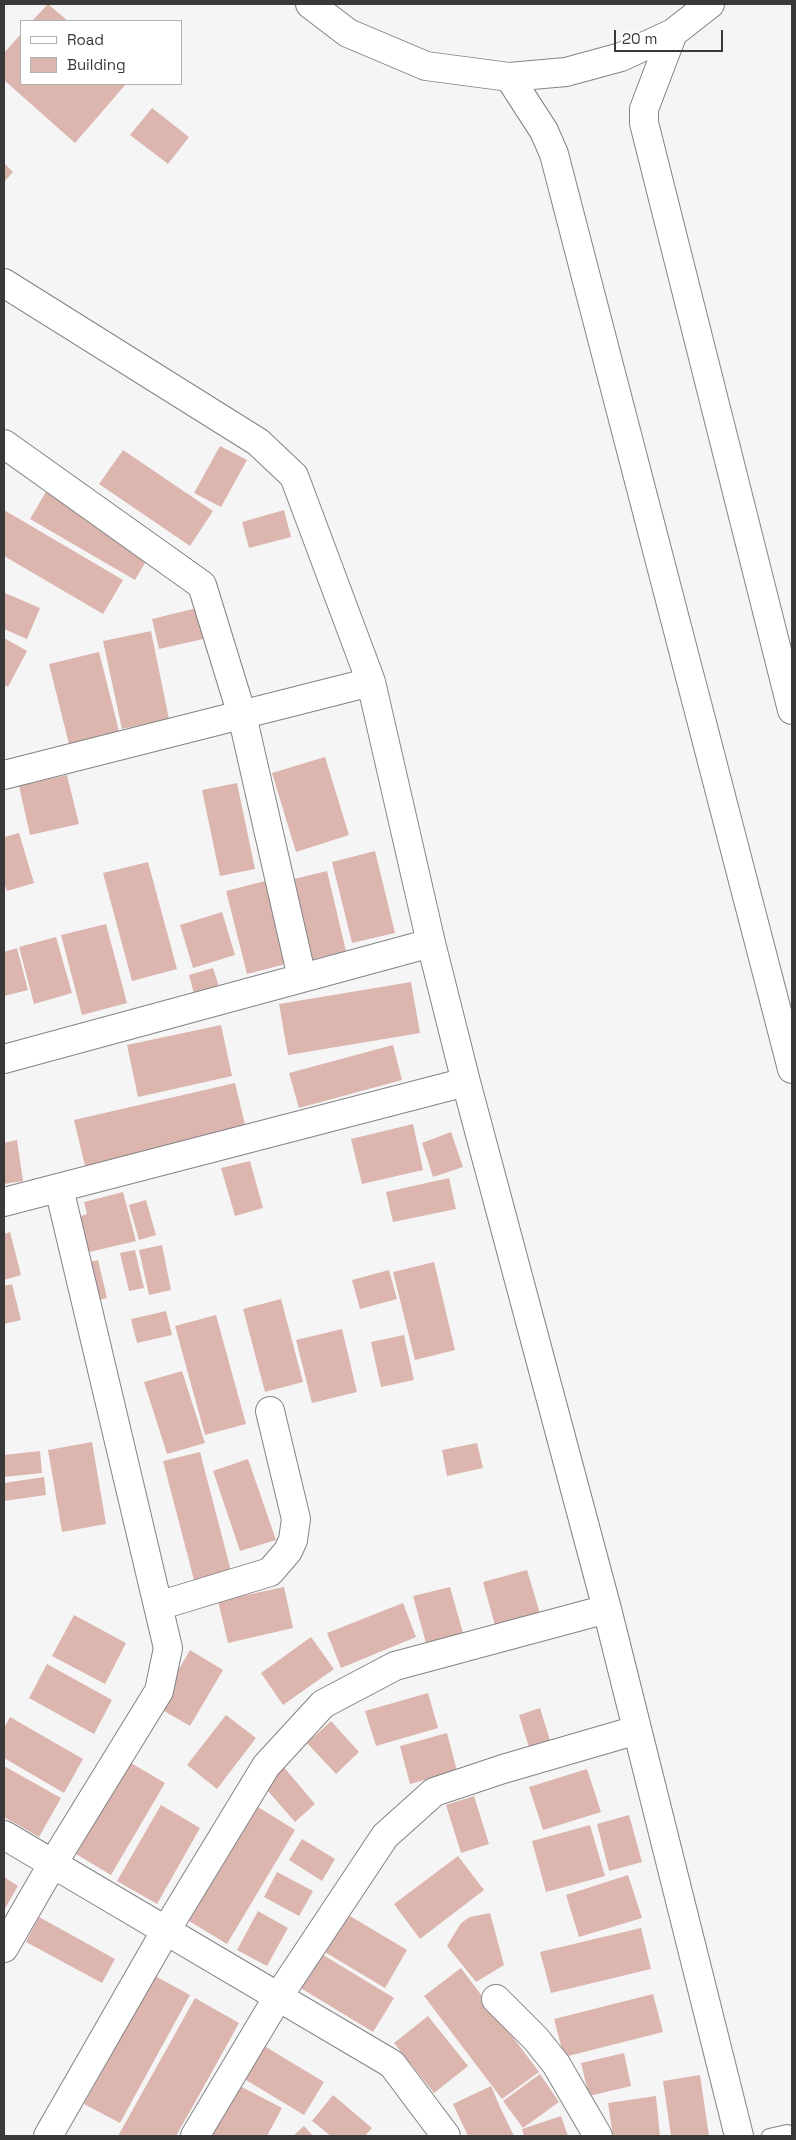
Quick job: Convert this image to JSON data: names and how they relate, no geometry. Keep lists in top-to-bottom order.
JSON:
{
  "legend": ["Road", "Building"],
  "scale_bar": "20 m"
}
